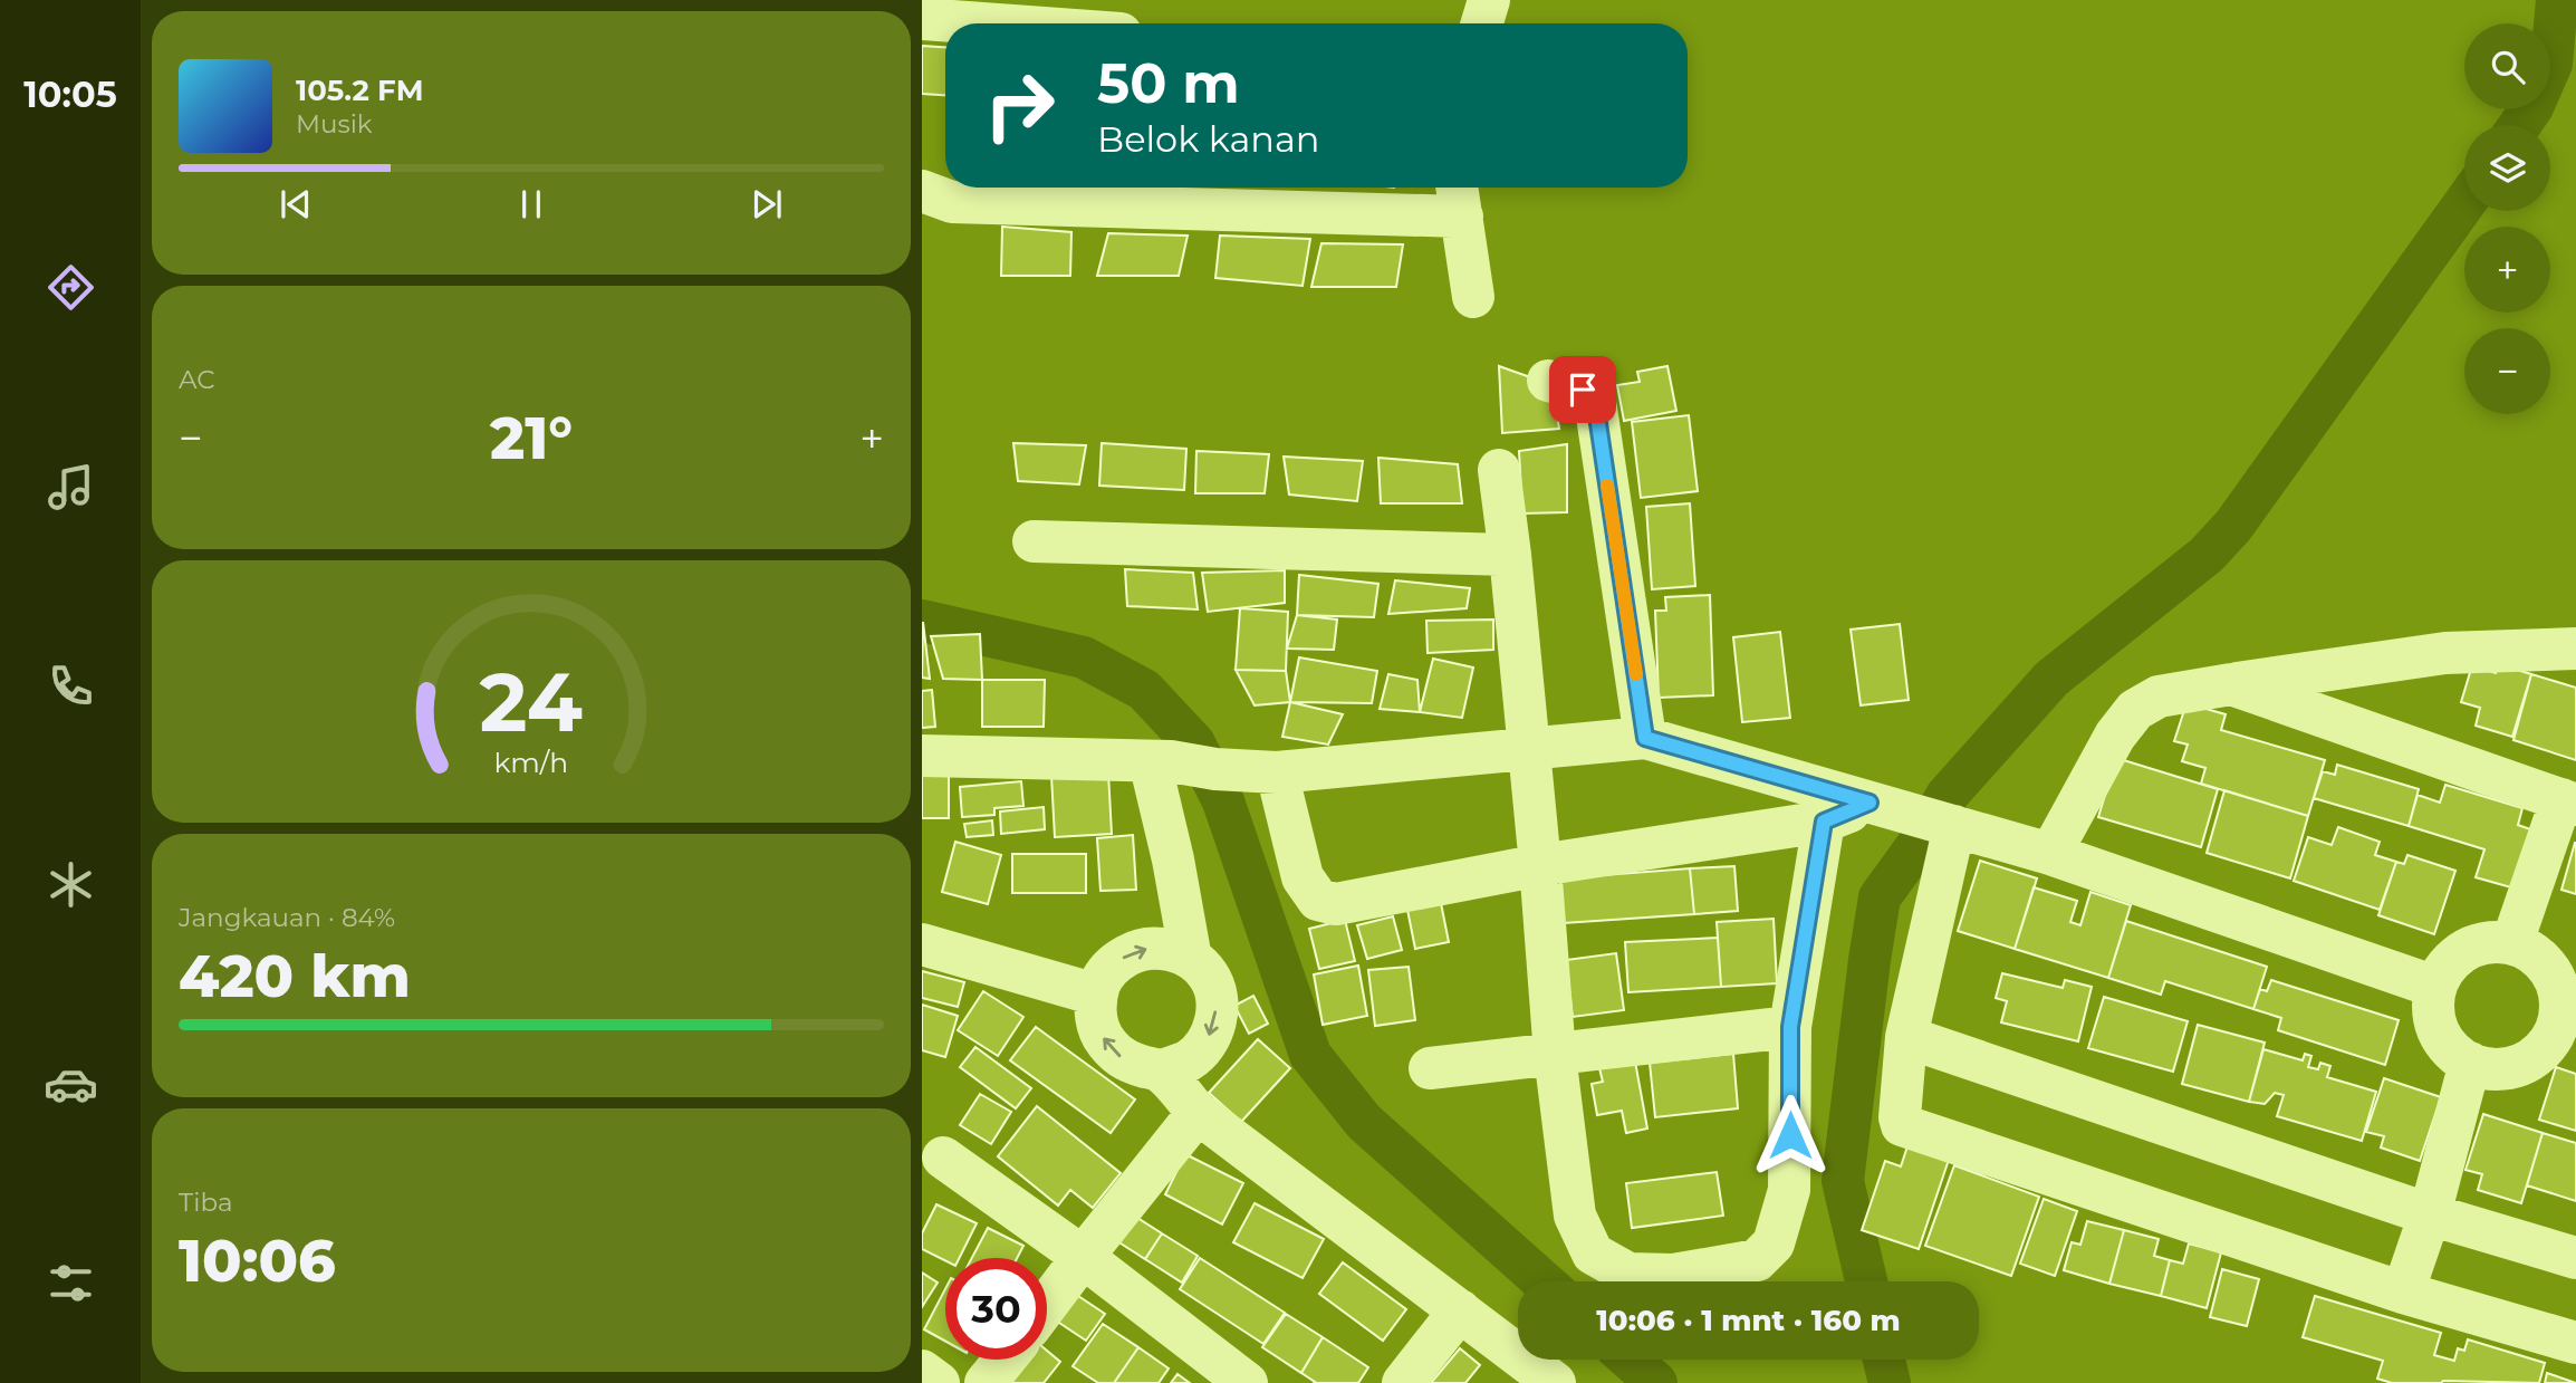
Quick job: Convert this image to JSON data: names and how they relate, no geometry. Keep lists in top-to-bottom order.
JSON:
{
  "page": {
    "tabs": "10:05",
    "map_buttons": ["+", "−"],
    "turn": ["50 m", "Belok kanan"],
    "song": ["105.2 FM", "Musik"],
    "tile": [
      "AC",
      ["Jangkauan · 84%", "420 km"],
      ["Tiba", "10:06"]
    ],
    "heat": ["−", "21°", "+"],
    "limit": "30",
    "trip": "10:06 · 1 mnt · 160 m",
    "gauge": ["24", "km/h"]
  }
}
